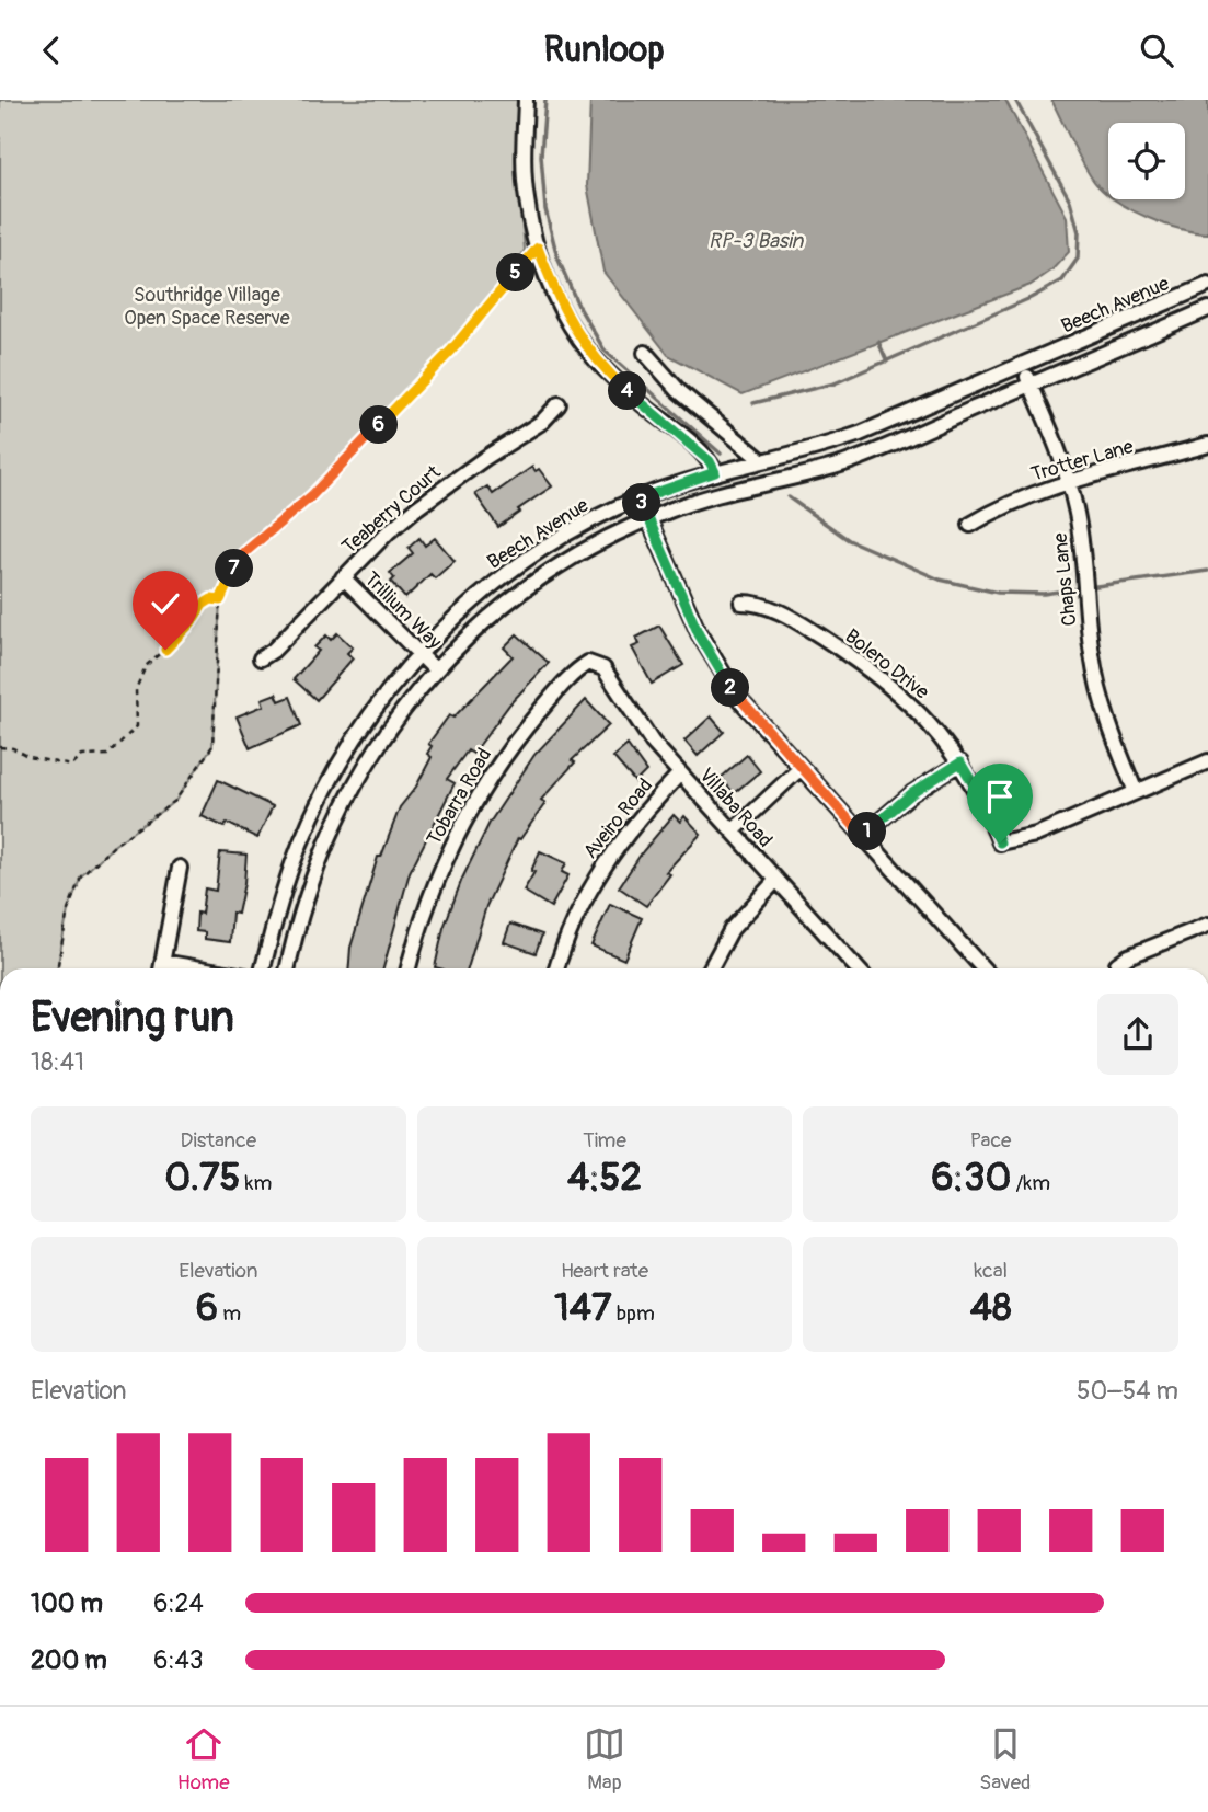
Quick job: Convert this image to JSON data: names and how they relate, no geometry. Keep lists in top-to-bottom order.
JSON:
{
  "streets": {
    "street": [
      "Beech Avenue",
      "Trotter Lane",
      "Teaberry Court",
      "Chaps Lane",
      "Trillium Way",
      "Bolero Drive",
      "Tobarra Road",
      "Villaba Road",
      "Aveiro Road"
    ]
  },
  "crossings": [
    ["Beech Avenue", "Chaps Lane"],
    ["Beech Avenue", "Trillium Way"],
    ["Trotter Lane", "Chaps Lane"],
    ["Teaberry Court", "Trillium Way"],
    ["Chaps Lane", "Bolero Drive"],
    ["Tobarra Road", "Villaba Road"],
    ["Villaba Road", "Aveiro Road"]
  ],
  "water": ["RP-3 Basin"],
  "parks": ["Southridge Village Open Space Reserve"],
  "page": {
    "header": "Runloop",
    "pins": [
      "5",
      "4",
      "6",
      "3",
      "7",
      "2",
      "1"
    ],
    "heading": ["Evening run", "18:41"],
    "stats": [
      ["Distance", "0.75 km"],
      ["Time", "4:52"],
      ["Pace", "6:30 /km"],
      ["Elevation", "6 m"],
      ["Heart rate", "147 bpm"],
      ["kcal", "48"]
    ],
    "chart": ["Elevation", "50–54 m"],
    "list": [
      {
        "name": "100 m",
        "note": "6:24"
      },
      {
        "name": "200 m",
        "note": "6:43"
      }
    ],
    "tabs": ["Home", "Map", "Saved"]
  }
}
